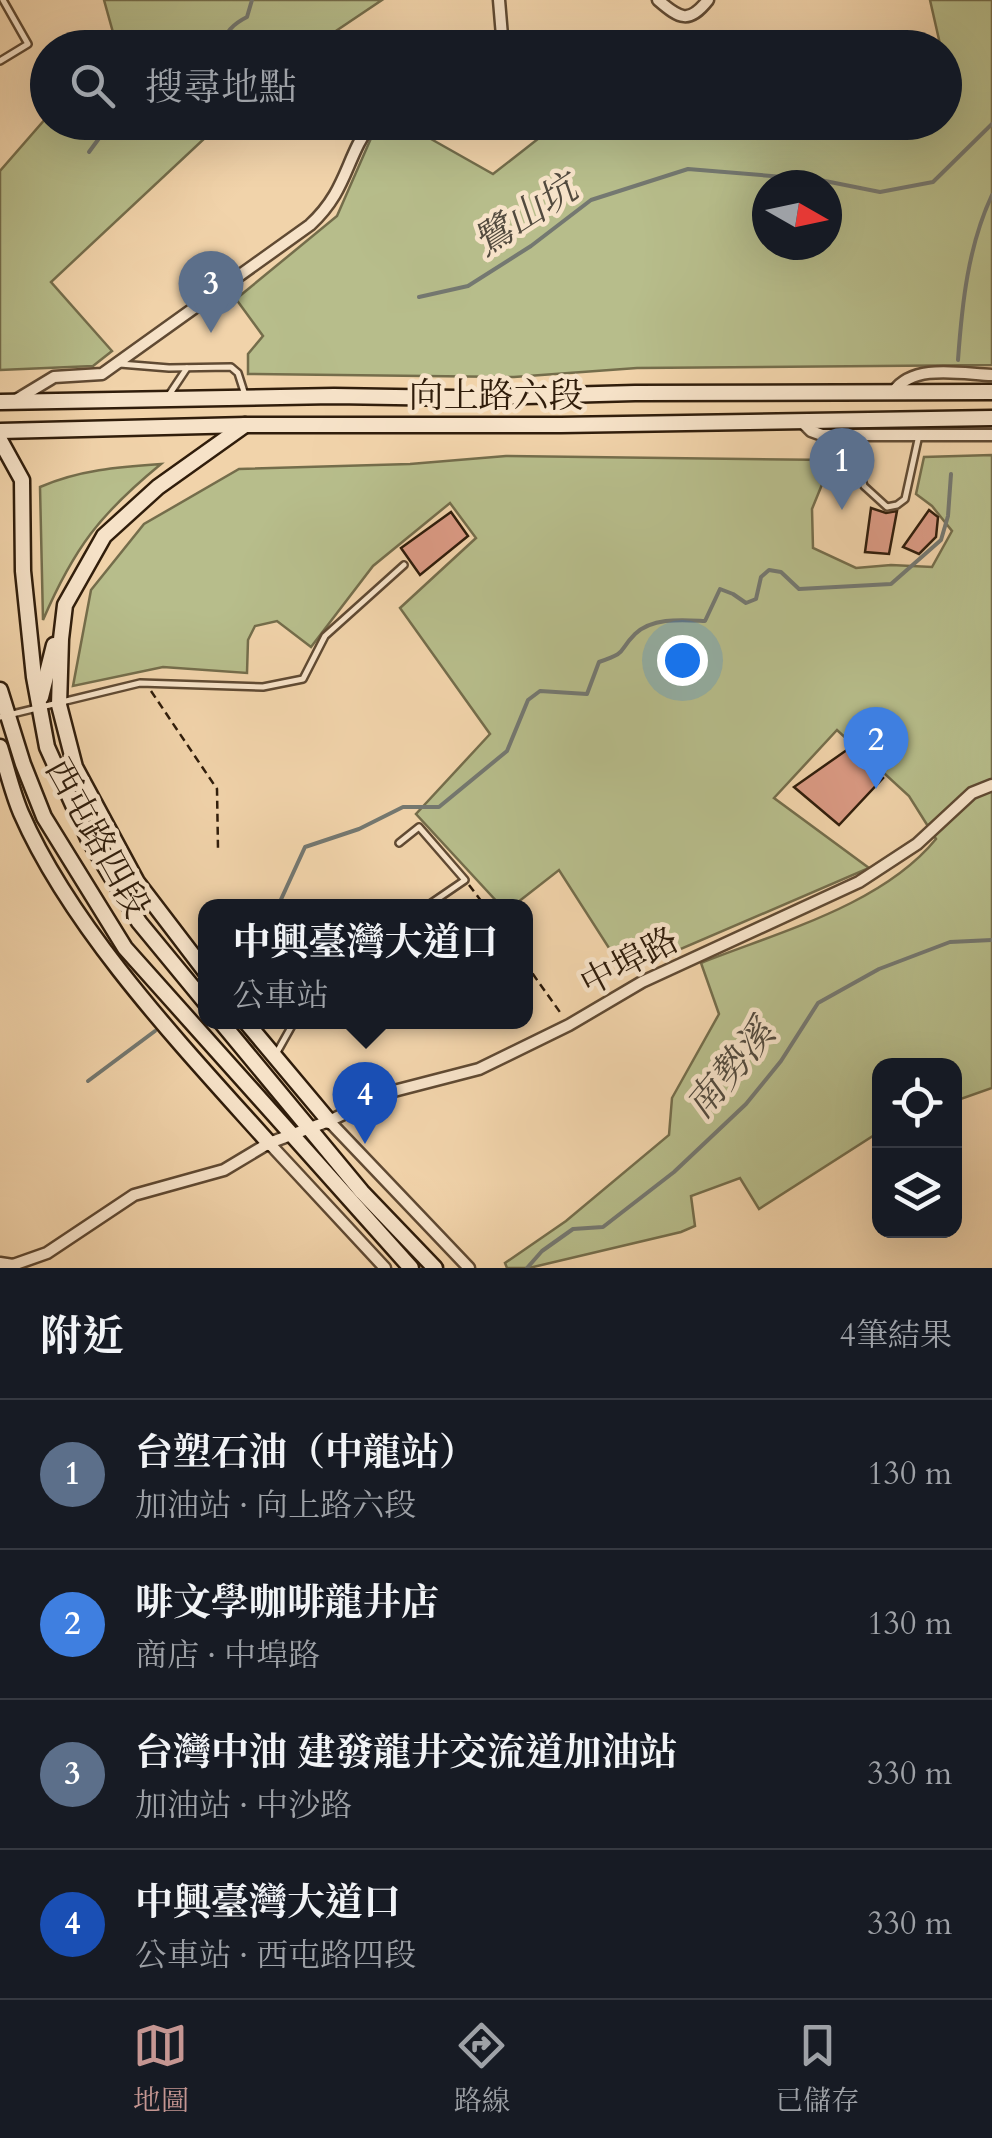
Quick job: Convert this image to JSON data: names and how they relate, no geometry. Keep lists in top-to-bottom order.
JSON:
{
  "streets": {
    "street": ["向上路六段", "西屯路四段", "中埠路"]
  },
  "crossings": [
    ["向上路六段", "西屯路四段"],
    ["西屯路四段", "中埠路"]
  ],
  "water": ["鷺山坑", "南勢溪"],
  "north": "right",
  "page": {
    "search": "搜尋地點",
    "pins": [
      "3",
      "1",
      "2",
      "4"
    ],
    "popup": ["中興臺灣大道口", "公車站"],
    "heading": ["附近", "4筆結果"],
    "list": [
      {
        "mark": "1",
        "name": "台塑石油（中龍站）",
        "note": "加油站 · 向上路六段",
        "value": "130 m"
      },
      {
        "mark": "2",
        "name": "啡文學咖啡龍井店",
        "note": "商店 · 中埠路",
        "value": "130 m"
      },
      {
        "mark": "3",
        "name": "台灣中油 建發龍井交流道加油站",
        "note": "加油站 · 中沙路",
        "value": "330 m"
      },
      {
        "mark": "4",
        "name": "中興臺灣大道口",
        "note": "公車站 · 西屯路四段",
        "value": "330 m"
      }
    ],
    "nav": ["地圖", "路線", "已儲存"]
  }
}
